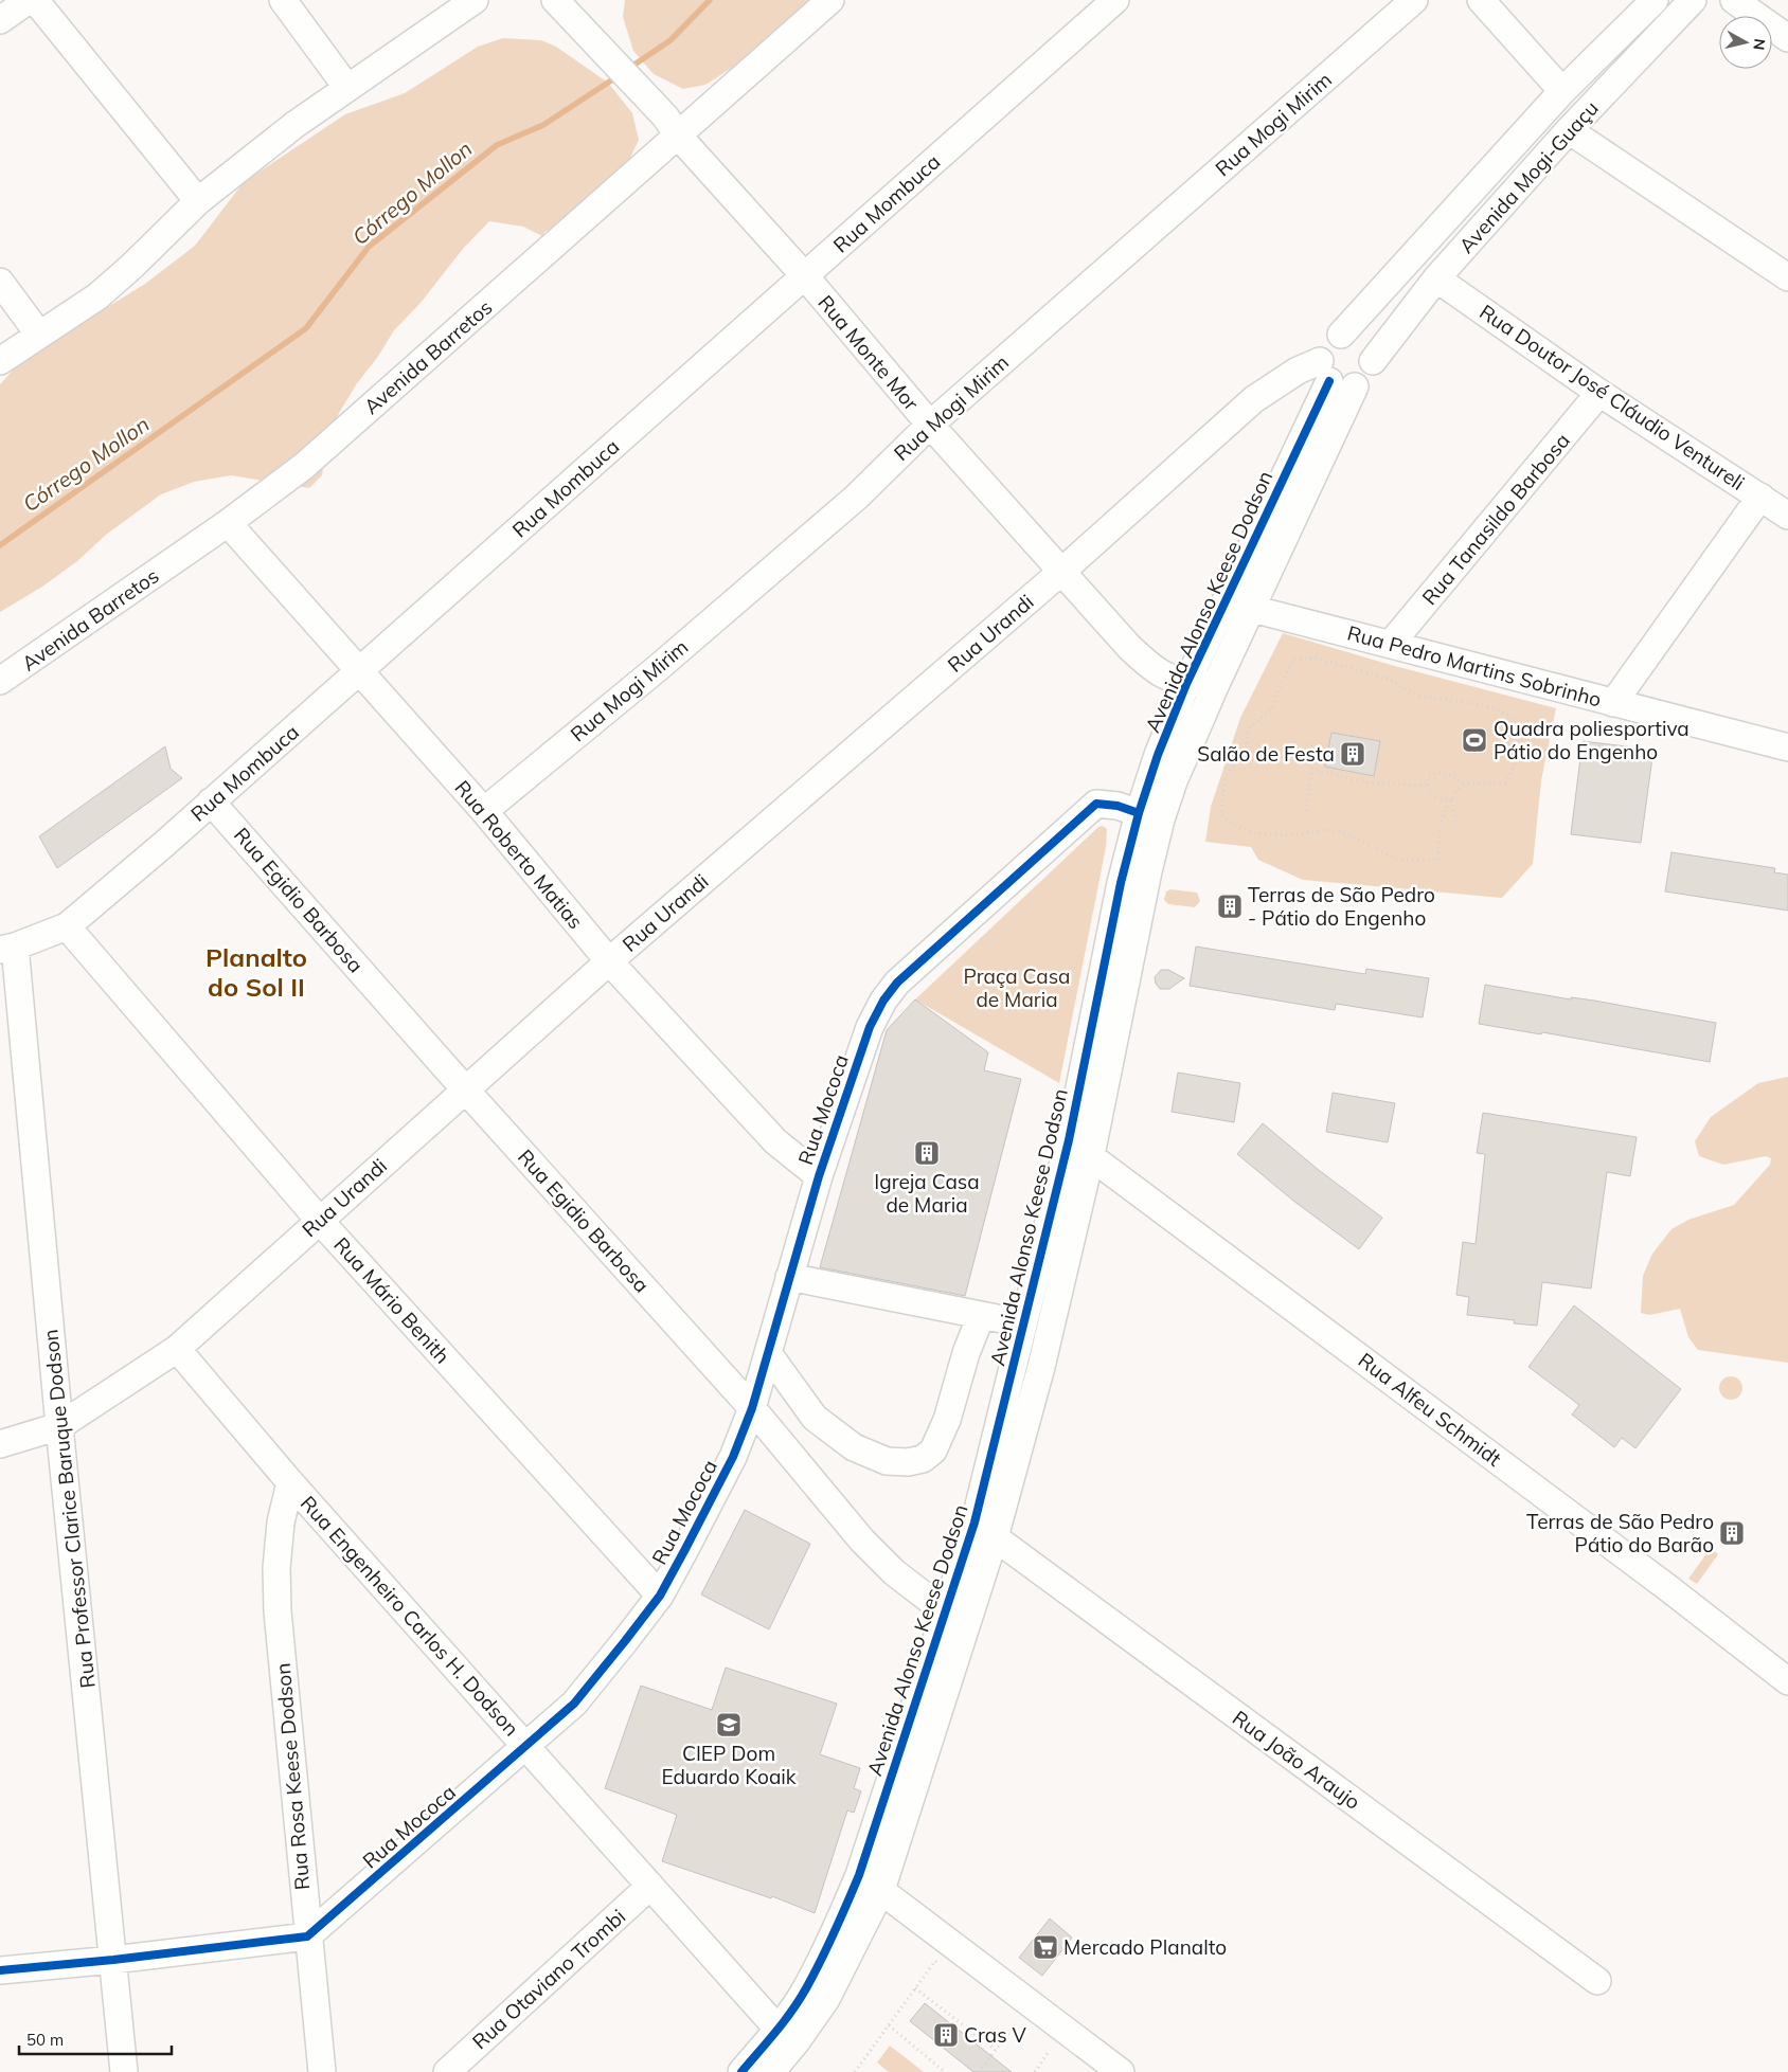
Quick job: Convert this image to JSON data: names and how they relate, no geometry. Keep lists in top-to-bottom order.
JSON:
{
  "streets": {
    "street": [
      "Rua Mogi Mirim",
      "Avenida Mogi-Guaçu",
      "Rua Mombuca",
      "Rua Monte Mor",
      "Avenida Barretos",
      "Rua Doutor José Cláudio Ventureli",
      "Rua Tanasildo Barbosa",
      "Avenida Alonso Keese Dodson",
      "Rua Urandi",
      "Rua Pedro Martins Sobrinho",
      "Rua Roberto Matias",
      "Rua Egidio Barbosa",
      "Rua Mococa",
      "Rua Mário Benith",
      "Rua Alfeu Schmidt",
      "Rua Professor Clarice Baruque Dodson",
      "Rua Engenheiro Carlos H. Dodson",
      "Rua João Araujo",
      "Rua Rosa Keese Dodson",
      "Rua Otaviano Trombi"
    ]
  },
  "crossings": [
    ["Rua Mogi Mirim", "Rua Monte Mor"],
    ["Rua Mogi Mirim", "Rua Roberto Matias"],
    ["Avenida Mogi-Guaçu", "Rua Doutor José Cláudio Ventureli"],
    ["Avenida Mogi-Guaçu", "Avenida Alonso Keese Dodson"],
    ["Avenida Mogi-Guaçu", "Rua Urandi"],
    ["Rua Mombuca", "Rua Monte Mor"],
    ["Rua Mombuca", "Rua Roberto Matias"],
    ["Rua Mombuca", "Rua Egidio Barbosa"],
    ["Rua Mombuca", "Rua Mário Benith"],
    ["Rua Mombuca", "Rua Professor Clarice Baruque Dodson"],
    ["Rua Monte Mor", "Avenida Barretos"],
    ["Rua Monte Mor", "Avenida Alonso Keese Dodson"],
    ["Rua Monte Mor", "Rua Urandi"],
    ["Avenida Barretos", "Rua Roberto Matias"],
    ["Rua Doutor José Cláudio Ventureli", "Rua Tanasildo Barbosa"],
    ["Rua Tanasildo Barbosa", "Rua Pedro Martins Sobrinho"],
    ["Avenida Alonso Keese Dodson", "Rua Urandi"],
    ["Avenida Alonso Keese Dodson", "Rua Pedro Martins Sobrinho"],
    ["Avenida Alonso Keese Dodson", "Rua Egidio Barbosa"],
    ["Avenida Alonso Keese Dodson", "Rua Mococa"],
    ["Avenida Alonso Keese Dodson", "Rua Alfeu Schmidt"],
    ["Avenida Alonso Keese Dodson", "Rua Engenheiro Carlos H. Dodson"],
    ["Avenida Alonso Keese Dodson", "Rua João Araujo"],
    ["Rua Urandi", "Rua Roberto Matias"],
    ["Rua Urandi", "Rua Egidio Barbosa"],
    ["Rua Urandi", "Rua Mário Benith"],
    ["Rua Urandi", "Rua Professor Clarice Baruque Dodson"],
    ["Rua Urandi", "Rua Engenheiro Carlos H. Dodson"],
    ["Rua Roberto Matias", "Rua Mococa"],
    ["Rua Egidio Barbosa", "Rua Mococa"],
    ["Rua Mococa", "Rua Mário Benith"],
    ["Rua Mococa", "Rua Engenheiro Carlos H. Dodson"],
    ["Rua Mococa", "Rua Rosa Keese Dodson"],
    ["Rua Engenheiro Carlos H. Dodson", "Rua Rosa Keese Dodson"],
    ["Rua Engenheiro Carlos H. Dodson", "Rua Otaviano Trombi"]
  ],
  "districts": ["Planalto do Sol II"],
  "water": ["Córrego Mollon"],
  "parks": ["Praça Casa de Maria"],
  "places": {
    "sports": ["Quadra poliesportiva Pátio do Engenho"],
    "building": [
      "Salão de Festa",
      "Terras de São Pedro - Pátio do Engenho",
      "Igreja Casa de Maria",
      "Terras de São Pedro Pátio do Barão",
      "Cras V"
    ],
    "school or university": ["CIEP Dom Eduardo Koaik"],
    "supermarket": ["Mercado Planalto"]
  },
  "scale_bar": "50 m",
  "north": "right"
}
